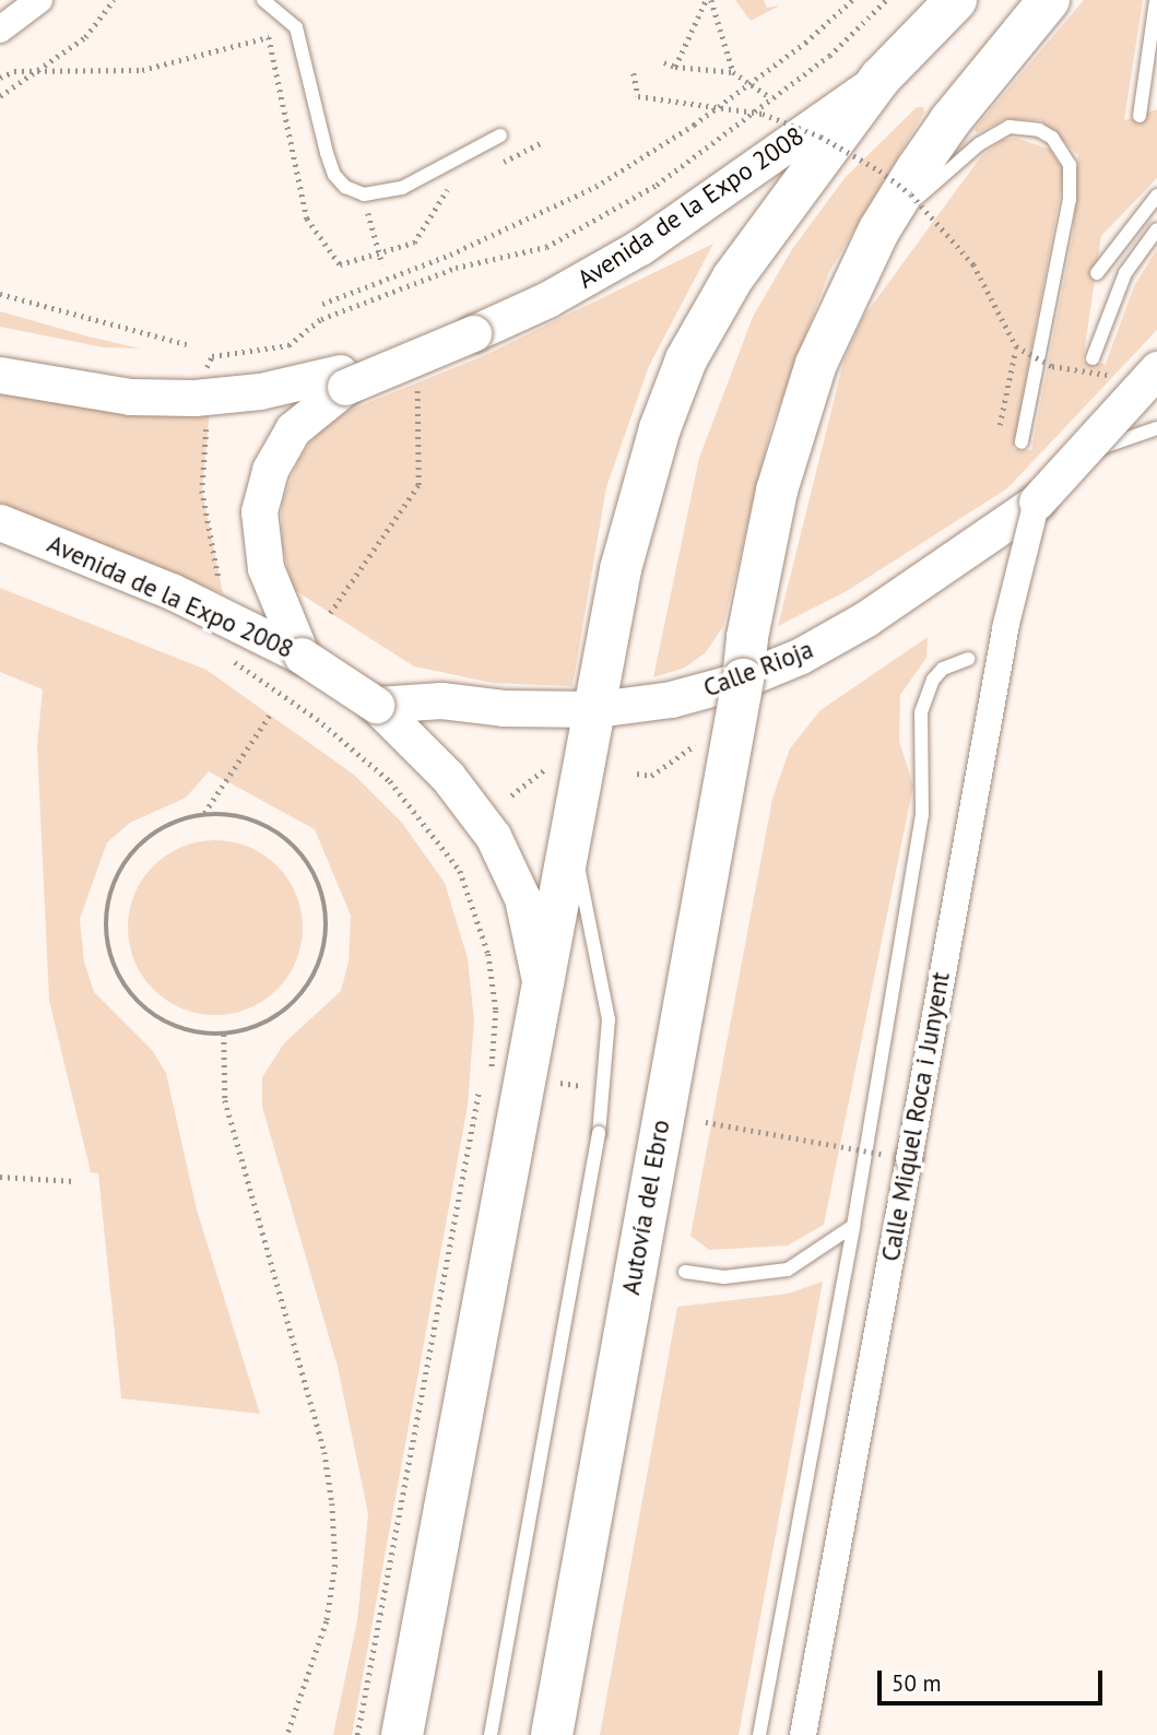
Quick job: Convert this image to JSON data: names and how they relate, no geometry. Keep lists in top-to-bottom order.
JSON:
{
  "streets": {
    "main road": ["Avenida de la Expo 2008", "Calle Rioja", "Autovía del Ebro"],
    "street": ["Calle Miquel Roca i Junyent"]
  },
  "crossings": [
    ["Avenida de la Expo 2008", "Calle Rioja"],
    ["Calle Rioja", "Calle Miquel Roca i Junyent"],
    ["Calle Rioja", "Autovía del Ebro"]
  ],
  "scale_bar": "50 m"
}
